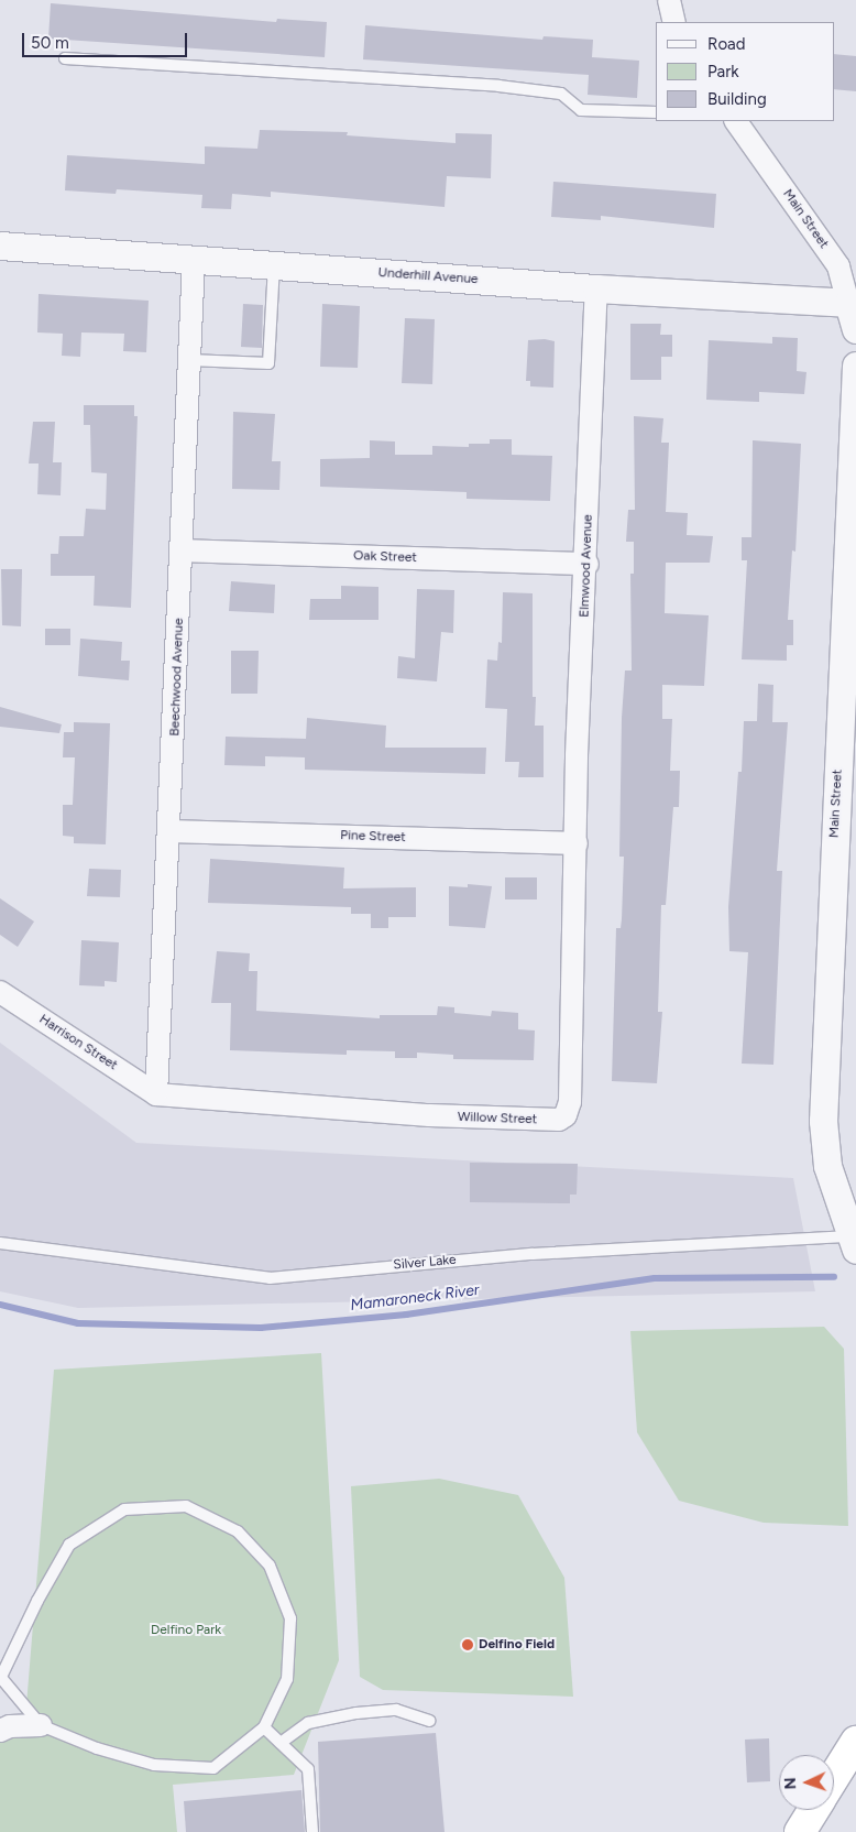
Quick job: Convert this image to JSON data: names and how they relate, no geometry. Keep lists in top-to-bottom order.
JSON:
{
  "streets": {
    "street": [
      "Main Street",
      "Underhill Avenue",
      "Oak Street",
      "Elmwood Avenue",
      "Beechwood Avenue",
      "Pine Street",
      "Harrison Street",
      "Willow Street"
    ],
    "lane": ["Silver Lake"]
  },
  "crossings": [
    ["Main Street", "Underhill Avenue"],
    ["Main Street", "Silver Lake"],
    ["Underhill Avenue", "Elmwood Avenue"],
    ["Underhill Avenue", "Beechwood Avenue"],
    ["Oak Street", "Elmwood Avenue"],
    ["Oak Street", "Beechwood Avenue"],
    ["Elmwood Avenue", "Pine Street"],
    ["Elmwood Avenue", "Willow Street"],
    ["Beechwood Avenue", "Pine Street"],
    ["Beechwood Avenue", "Harrison Street"],
    ["Beechwood Avenue", "Willow Street"],
    ["Pine Street", "Willow Street"],
    ["Harrison Street", "Willow Street"]
  ],
  "water": ["Mamaroneck River"],
  "parks": ["Delfino Park"],
  "places": ["Delfino Field"],
  "legend": ["Road", "Park", "Building"],
  "scale_bar": "50 m",
  "north": "left"
}
